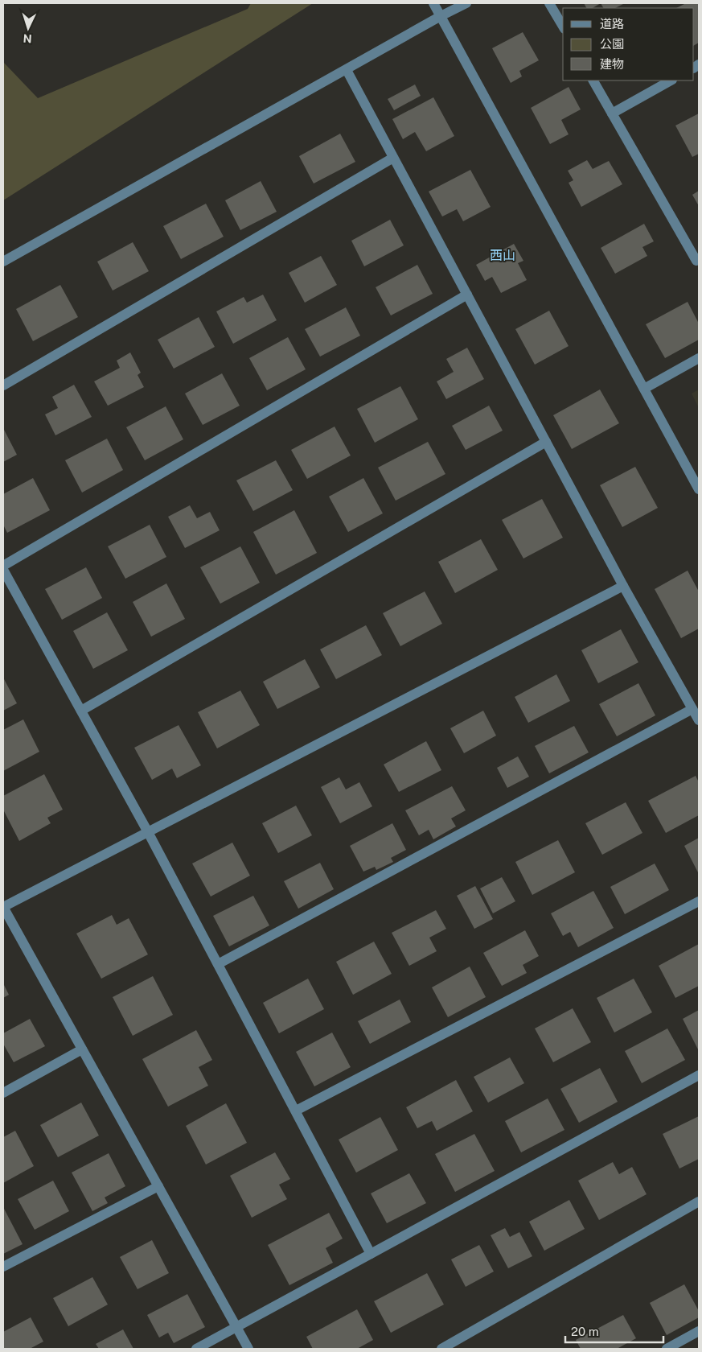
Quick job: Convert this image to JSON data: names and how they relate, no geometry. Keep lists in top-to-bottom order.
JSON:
{
  "districts": ["西山"],
  "legend": ["道路", "公園", "建物"],
  "scale_bar": "20 m",
  "north": "bottom"
}
